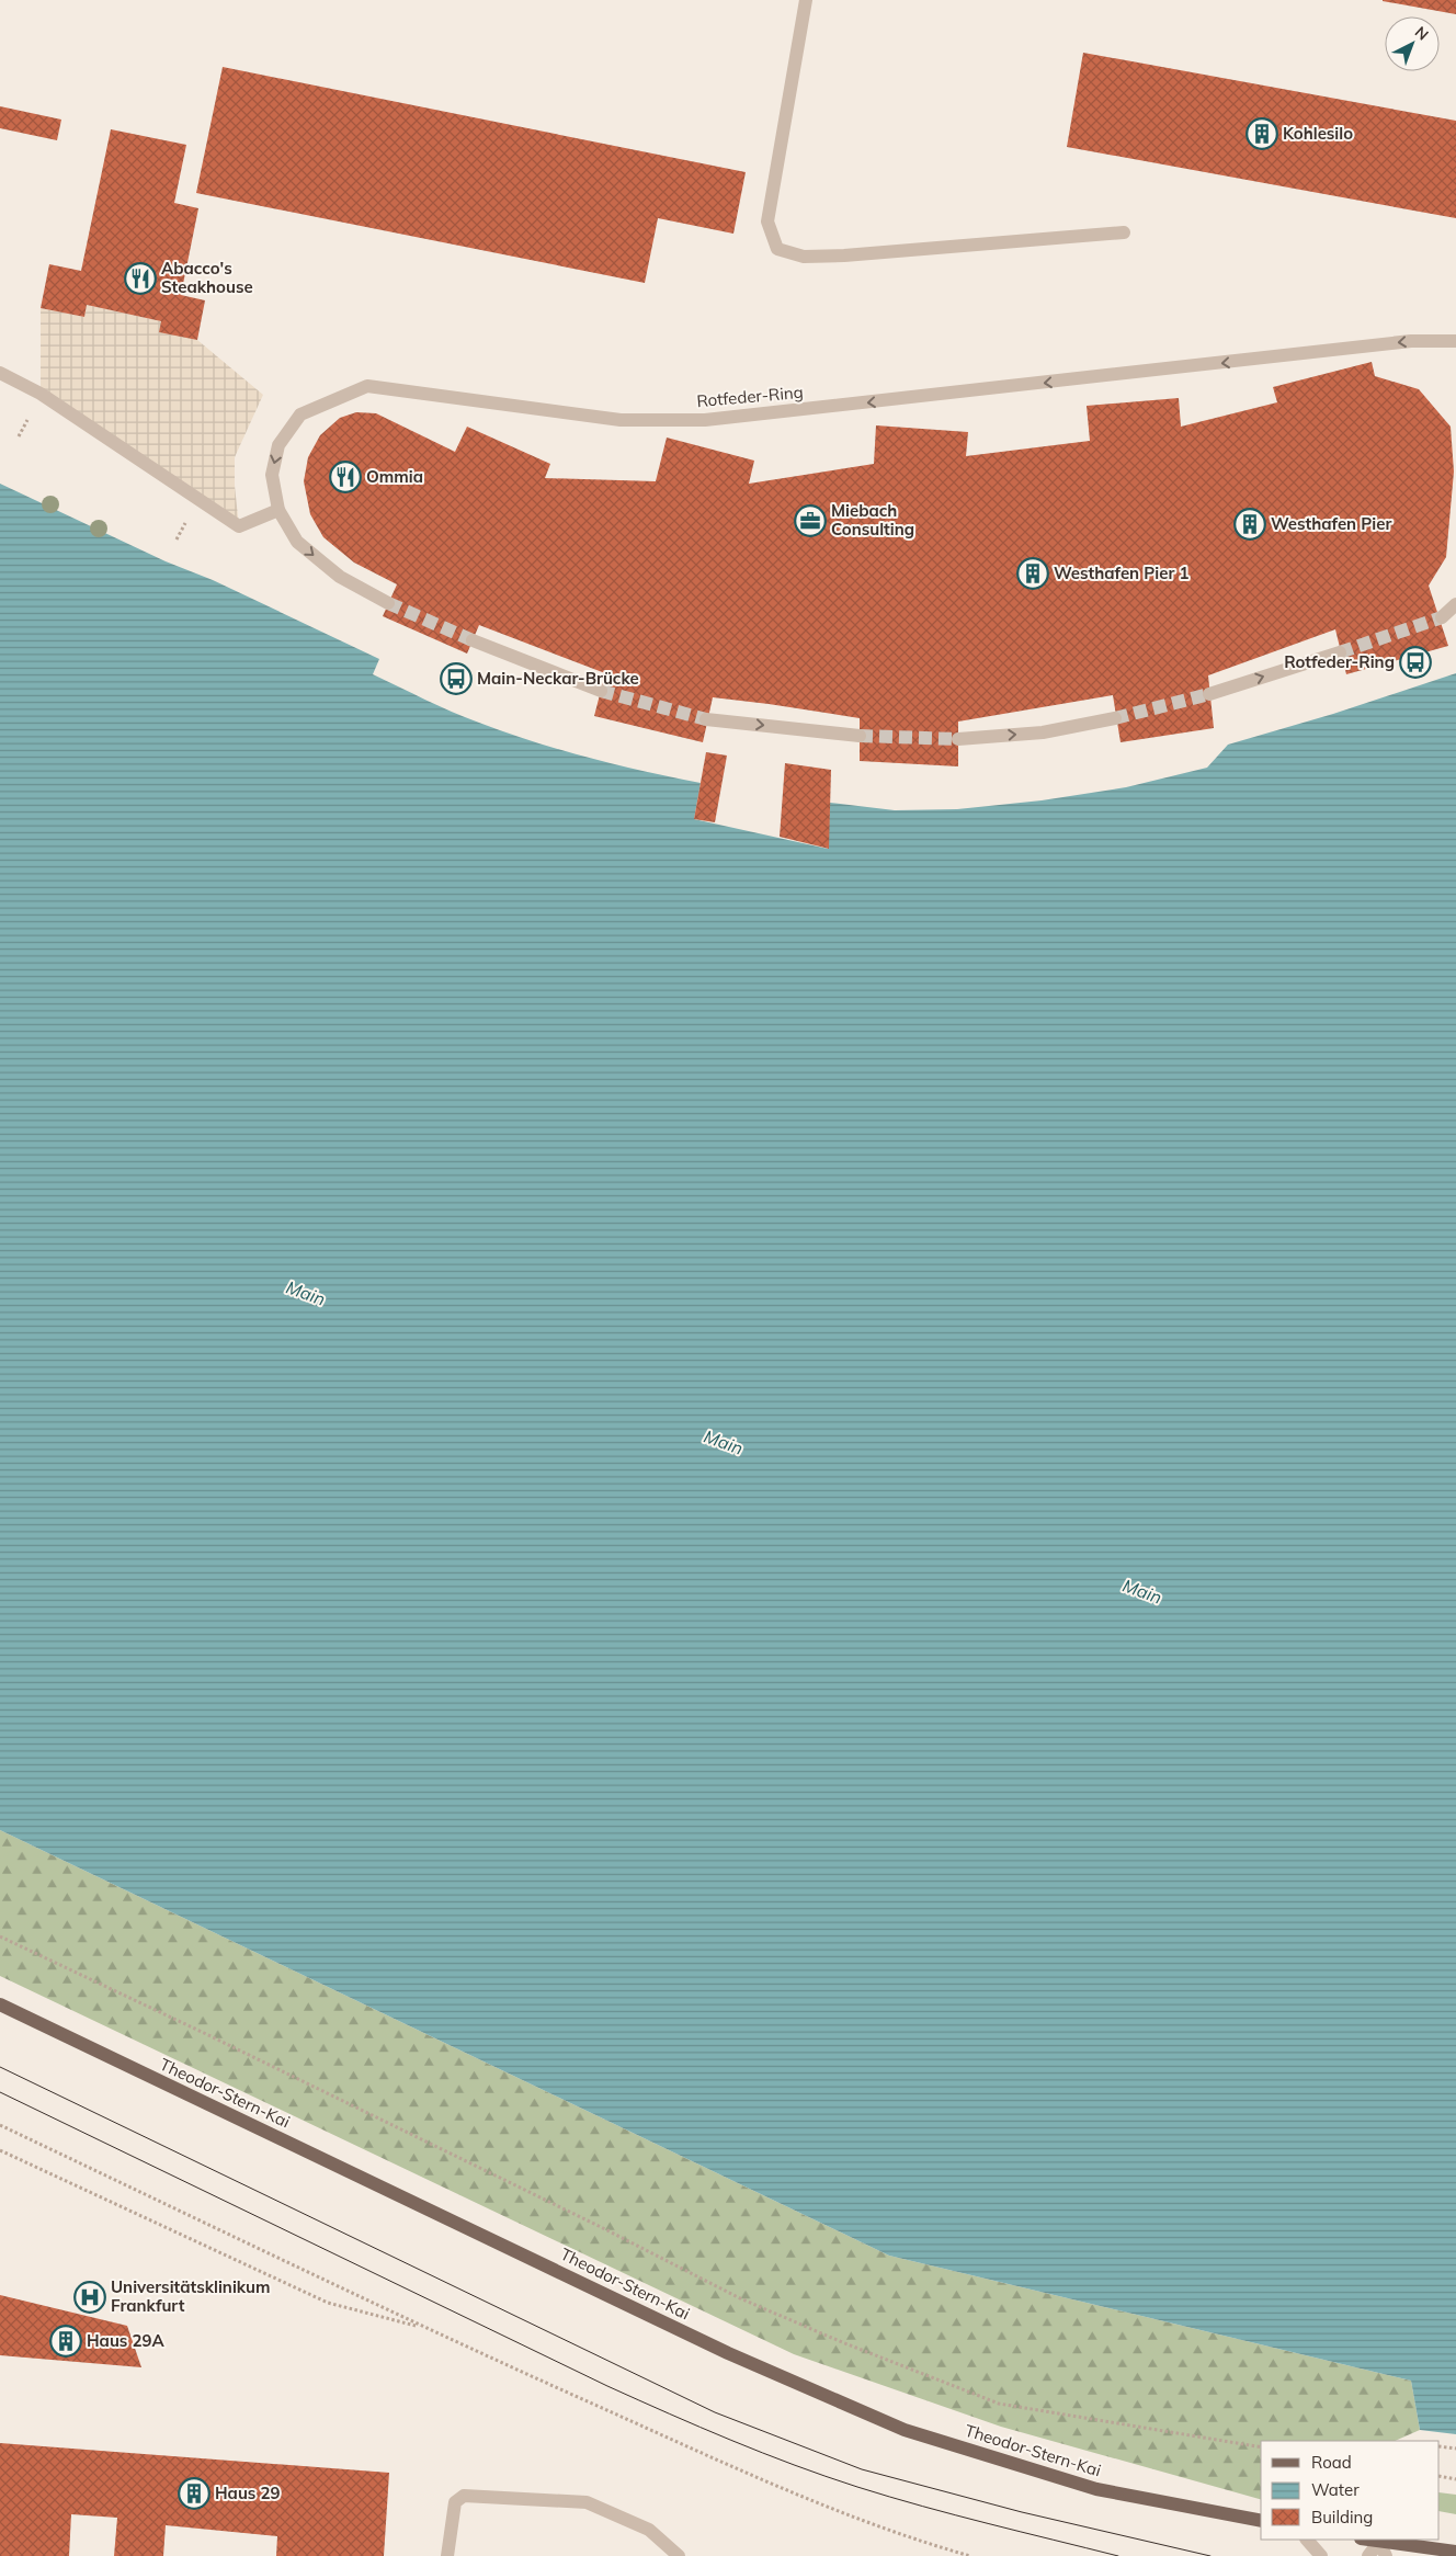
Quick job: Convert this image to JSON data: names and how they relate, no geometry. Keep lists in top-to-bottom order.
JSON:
{
  "streets": {
    "main road": ["Theodor-Stern-Kai"],
    "street": ["Rotfeder-Ring"]
  },
  "water": ["Main"],
  "places": {
    "building": [
      "Kohlesilo",
      "Westhafen Pier",
      "Westhafen Pier 1",
      "Haus 29A",
      "Haus 29"
    ],
    "restaurant": ["Abacco's Steakhouse", "Ommia"],
    "office": ["Miebach Consulting"],
    "bus stop": ["Rotfeder-Ring", "Main-Neckar-Brücke"],
    "hospital": ["Universitätsklinikum Frankfurt"]
  },
  "legend": ["Road", "Water", "Building"],
  "north": "top right"
}
